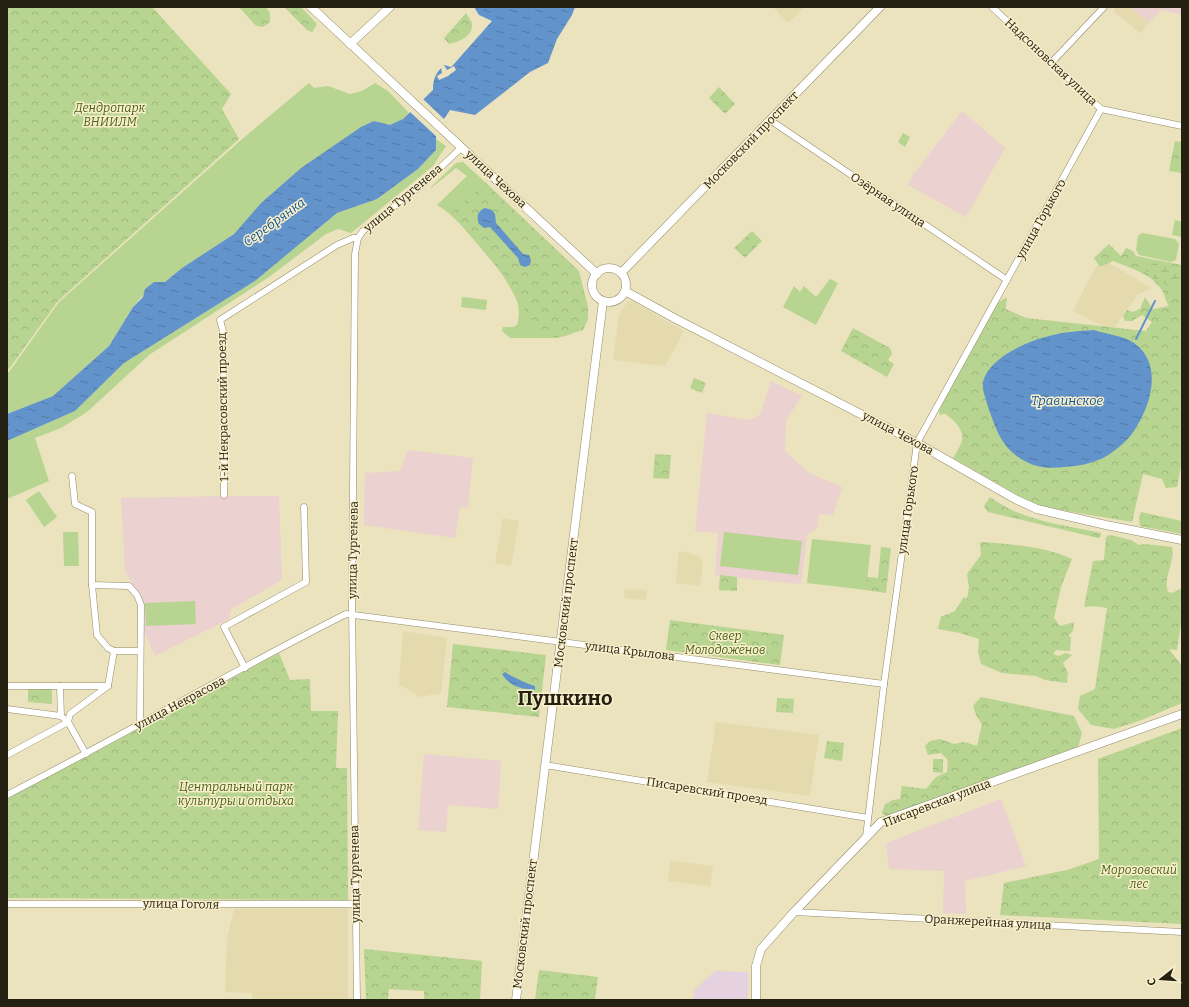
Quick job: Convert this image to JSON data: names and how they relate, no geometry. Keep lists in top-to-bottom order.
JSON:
{
  "streets": {
    "main road": ["Московский проспект", "улица Чехова", "Писаревская улица"],
    "street": [
      "Надсоновская улица",
      "улица Тургенева",
      "Озёрная улица",
      "улица Горького",
      "1-й Некрасовский проезд",
      "улица Крылова",
      "улица Некрасова",
      "Писаревский проезд",
      "улица Гоголя",
      "Оранжерейная улица"
    ]
  },
  "crossings": [
    ["Надсоновская улица", "улица Горького"],
    ["Московский проспект", "улица Чехова"],
    ["Московский проспект", "Озёрная улица"],
    ["Московский проспект", "улица Крылова"],
    ["Московский проспект", "Писаревский проезд"],
    ["улица Чехова", "улица Тургенева"],
    ["улица Чехова", "улица Горького"],
    ["улица Тургенева", "1-й Некрасовский проезд"],
    ["улица Тургенева", "улица Крылова"],
    ["улица Тургенева", "улица Некрасова"],
    ["улица Тургенева", "улица Гоголя"],
    ["Озёрная улица", "улица Горького"],
    ["улица Горького", "улица Крылова"],
    ["улица Горького", "Писаревский проезд"],
    ["улица Горького", "Писаревская улица"],
    ["улица Крылова", "улица Некрасова"],
    ["Писаревская улица", "Оранжерейная улица"]
  ],
  "districts": ["Пушкино"],
  "water": ["Серебрянка", "Травинское"],
  "parks": [
    "Дендропарк ВНИИЛМ",
    "Сквер Молодожёнов",
    "Центральный парк культуры и отдыха",
    "Морозовский лес"
  ],
  "north": "left"
}
